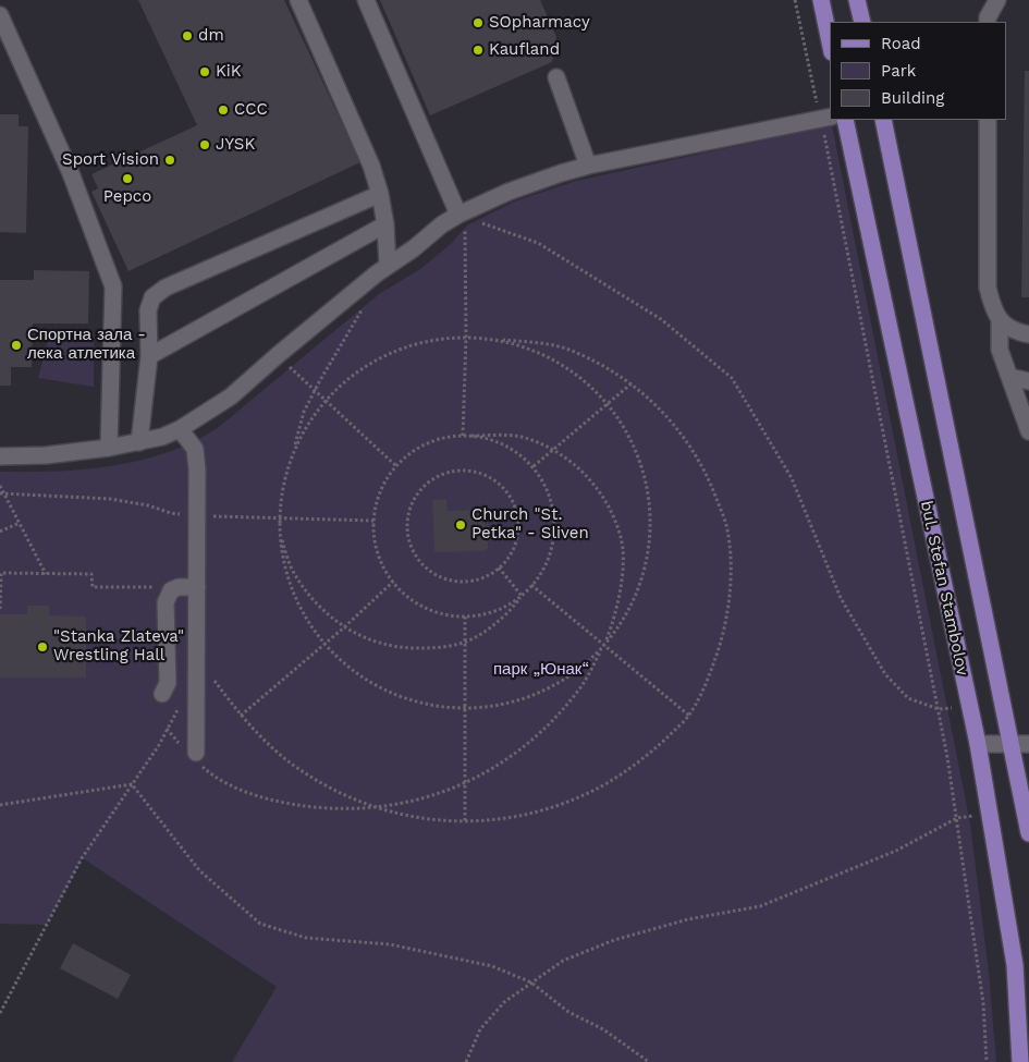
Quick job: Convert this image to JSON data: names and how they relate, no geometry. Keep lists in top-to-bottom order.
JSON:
{
  "streets": {
    "main road": ["bul. Stefan Stambolov"]
  },
  "parks": ["парк „Юнак“"],
  "places": [
    "SOpharmacy",
    "dm",
    "Kaufland",
    "KiK",
    "CCC",
    "JYSK",
    "Sport Vision",
    "Pepco",
    "Спортна зала - лека атлетика",
    "Church \"St. Petka\" - Sliven",
    "\"Stanka Zlateva\" Wrestling Hall"
  ],
  "legend": ["Road", "Park", "Building"]
}
